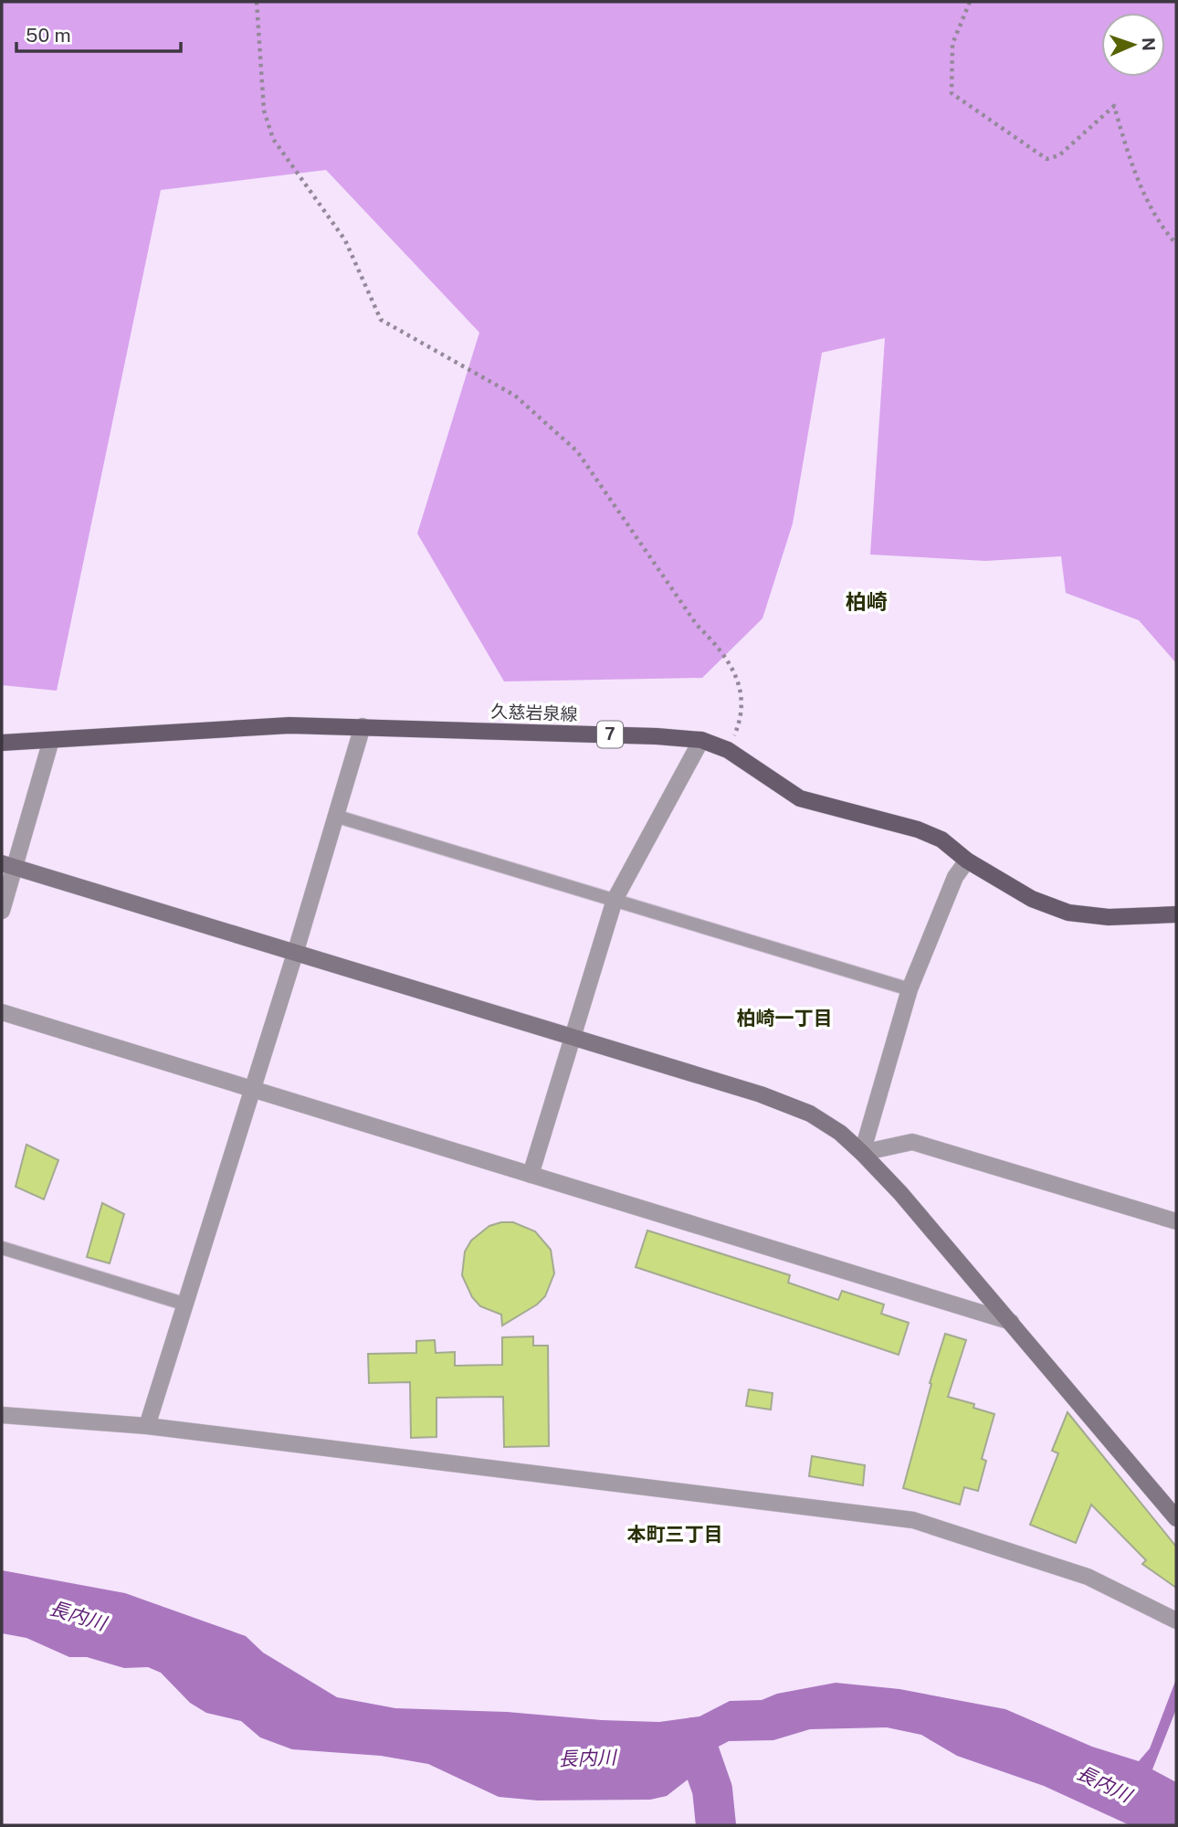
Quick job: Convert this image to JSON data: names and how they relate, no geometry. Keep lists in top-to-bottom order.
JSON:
{
  "streets": {
    "main road": ["久慈岩泉線", "7"]
  },
  "districts": ["柏崎", "柏崎一丁目", "本町三丁目"],
  "water": ["長内川"],
  "scale_bar": "50 m",
  "north": "right"
}
